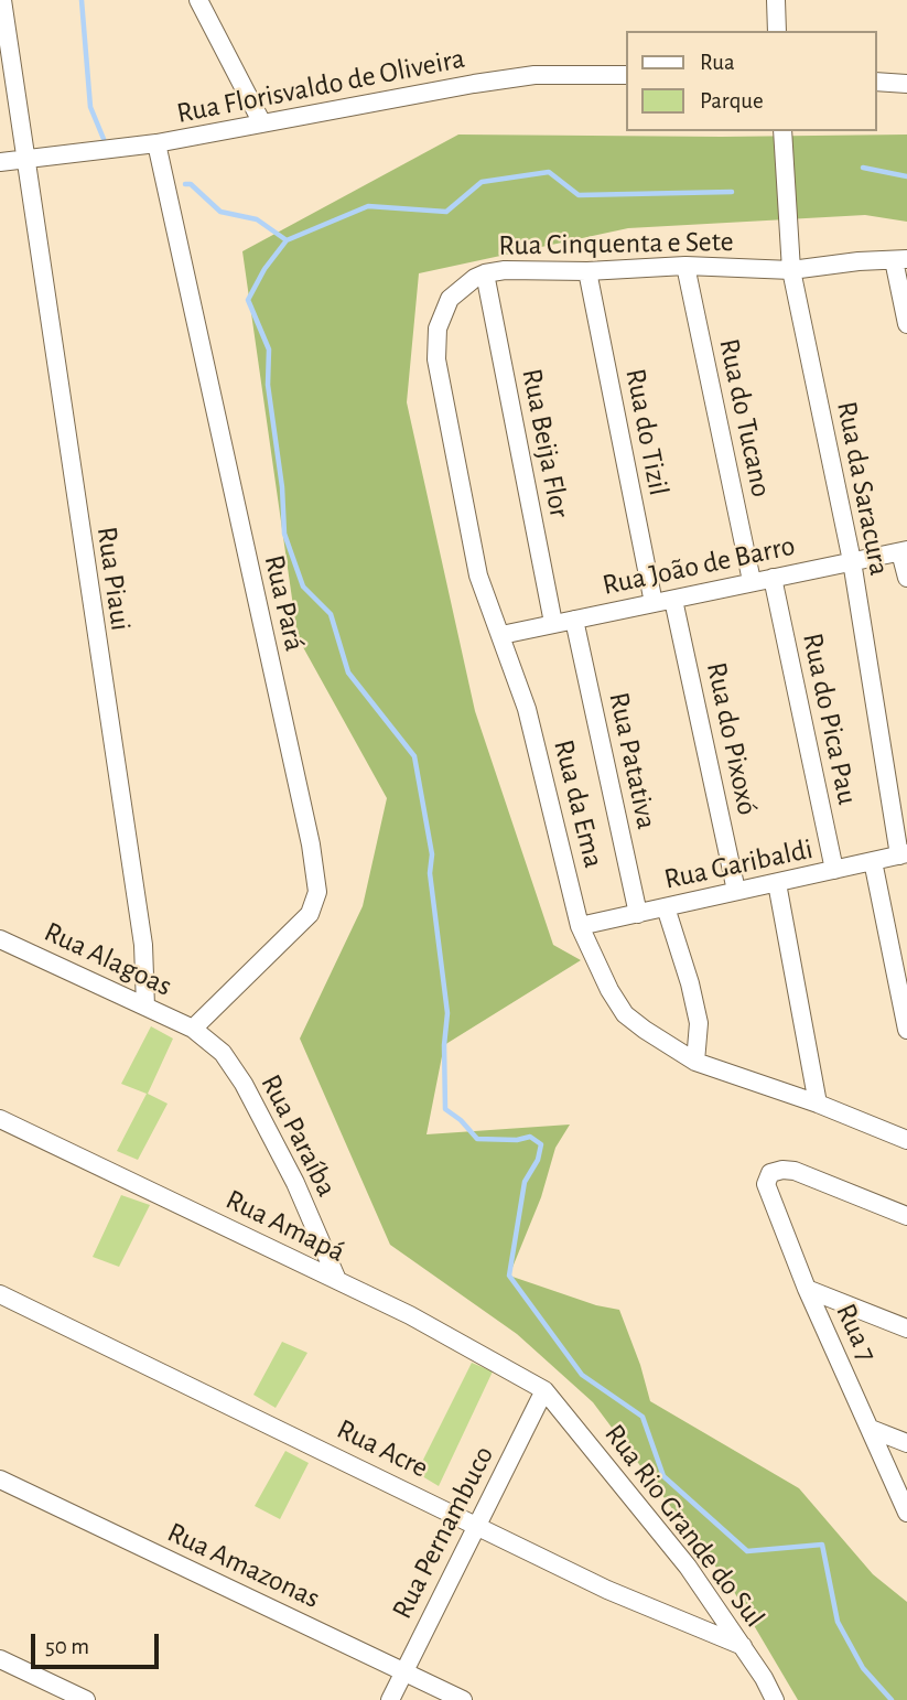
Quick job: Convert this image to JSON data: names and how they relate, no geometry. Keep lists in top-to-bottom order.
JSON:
{
  "streets": {
    "street": [
      "Rua Florisvaldo de Oliveira",
      "Rua Cinquenta e Sete",
      "Rua do Tucano",
      "Rua do Tizil",
      "Rua Beija Flor",
      "Rua da Saracura",
      "Rua João de Barro",
      "Rua Piaui",
      "Rua Pará",
      "Rua do Pica Pau",
      "Rua do Pixoxó",
      "Rua Patativa",
      "Rua da Ema",
      "Rua Garibaldi",
      "Rua Alagoas",
      "Rua Paraíba",
      "Rua Amapá",
      "Rua 7",
      "Rua Acre",
      "Rua Rio Grande do Sul",
      "Rua Pernambuco",
      "Rua Amazonas"
    ]
  },
  "crossings": [
    ["Rua Florisvaldo de Oliveira", "Rua Piaui"],
    ["Rua Florisvaldo de Oliveira", "Rua Pará"],
    ["Rua Cinquenta e Sete", "Rua do Tucano"],
    ["Rua Cinquenta e Sete", "Rua do Tizil"],
    ["Rua Cinquenta e Sete", "Rua Beija Flor"],
    ["Rua Cinquenta e Sete", "Rua da Saracura"],
    ["Rua Cinquenta e Sete", "Rua da Ema"],
    ["Rua do Tucano", "Rua João de Barro"],
    ["Rua do Tizil", "Rua João de Barro"],
    ["Rua Beija Flor", "Rua João de Barro"],
    ["Rua da Saracura", "Rua João de Barro"],
    ["Rua da Saracura", "Rua Garibaldi"],
    ["Rua João de Barro", "Rua do Pica Pau"],
    ["Rua João de Barro", "Rua do Pixoxó"],
    ["Rua João de Barro", "Rua Patativa"],
    ["Rua João de Barro", "Rua da Ema"],
    ["Rua Piaui", "Rua Alagoas"],
    ["Rua Pará", "Rua Alagoas"],
    ["Rua Pará", "Rua Paraíba"],
    ["Rua do Pica Pau", "Rua Garibaldi"],
    ["Rua do Pixoxó", "Rua Garibaldi"],
    ["Rua Patativa", "Rua Garibaldi"],
    ["Rua da Ema", "Rua Garibaldi"],
    ["Rua Alagoas", "Rua Paraíba"],
    ["Rua Paraíba", "Rua Amapá"],
    ["Rua Amapá", "Rua Rio Grande do Sul"],
    ["Rua Amapá", "Rua Pernambuco"],
    ["Rua Acre", "Rua Rio Grande do Sul"],
    ["Rua Acre", "Rua Pernambuco"],
    ["Rua Rio Grande do Sul", "Rua Pernambuco"],
    ["Rua Pernambuco", "Rua Amazonas"]
  ],
  "legend": ["Rua", "Parque"],
  "scale_bar": "50 m"
}
